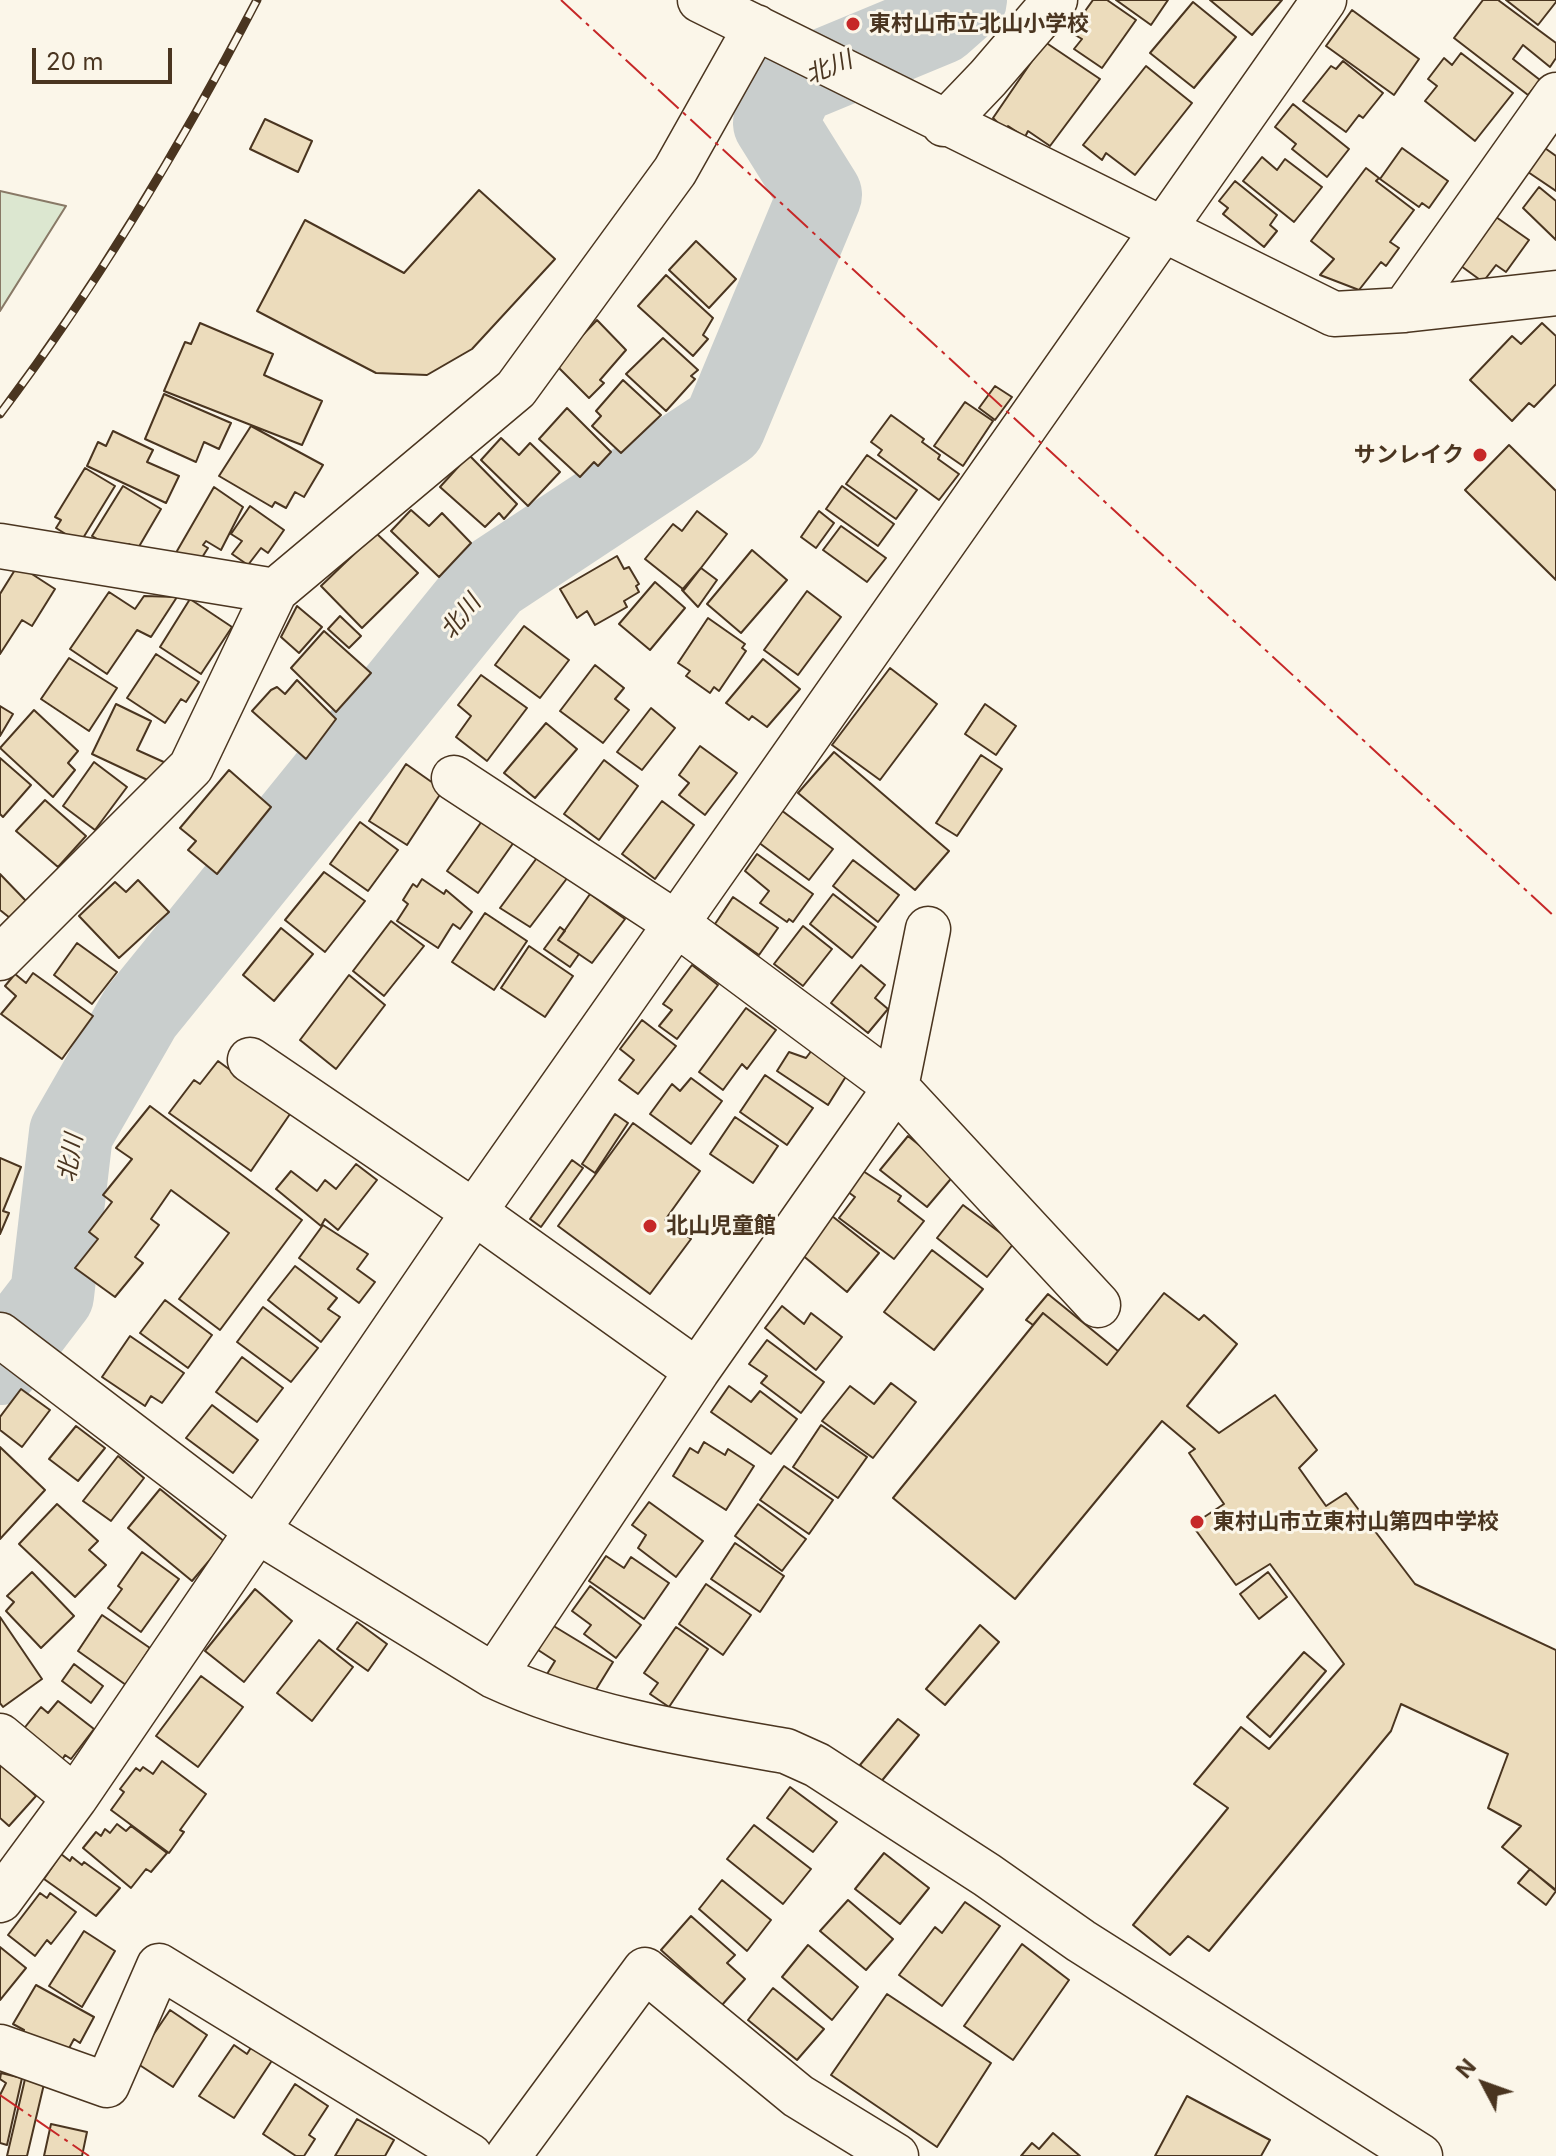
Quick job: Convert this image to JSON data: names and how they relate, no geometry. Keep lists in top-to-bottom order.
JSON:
{
  "water": ["北川"],
  "places": [
    "東村山市立北山小学校",
    "サンレイク",
    "北山児童館",
    "東村山市立東村山第四中学校"
  ],
  "scale_bar": "20 m",
  "north": "top left"
}
